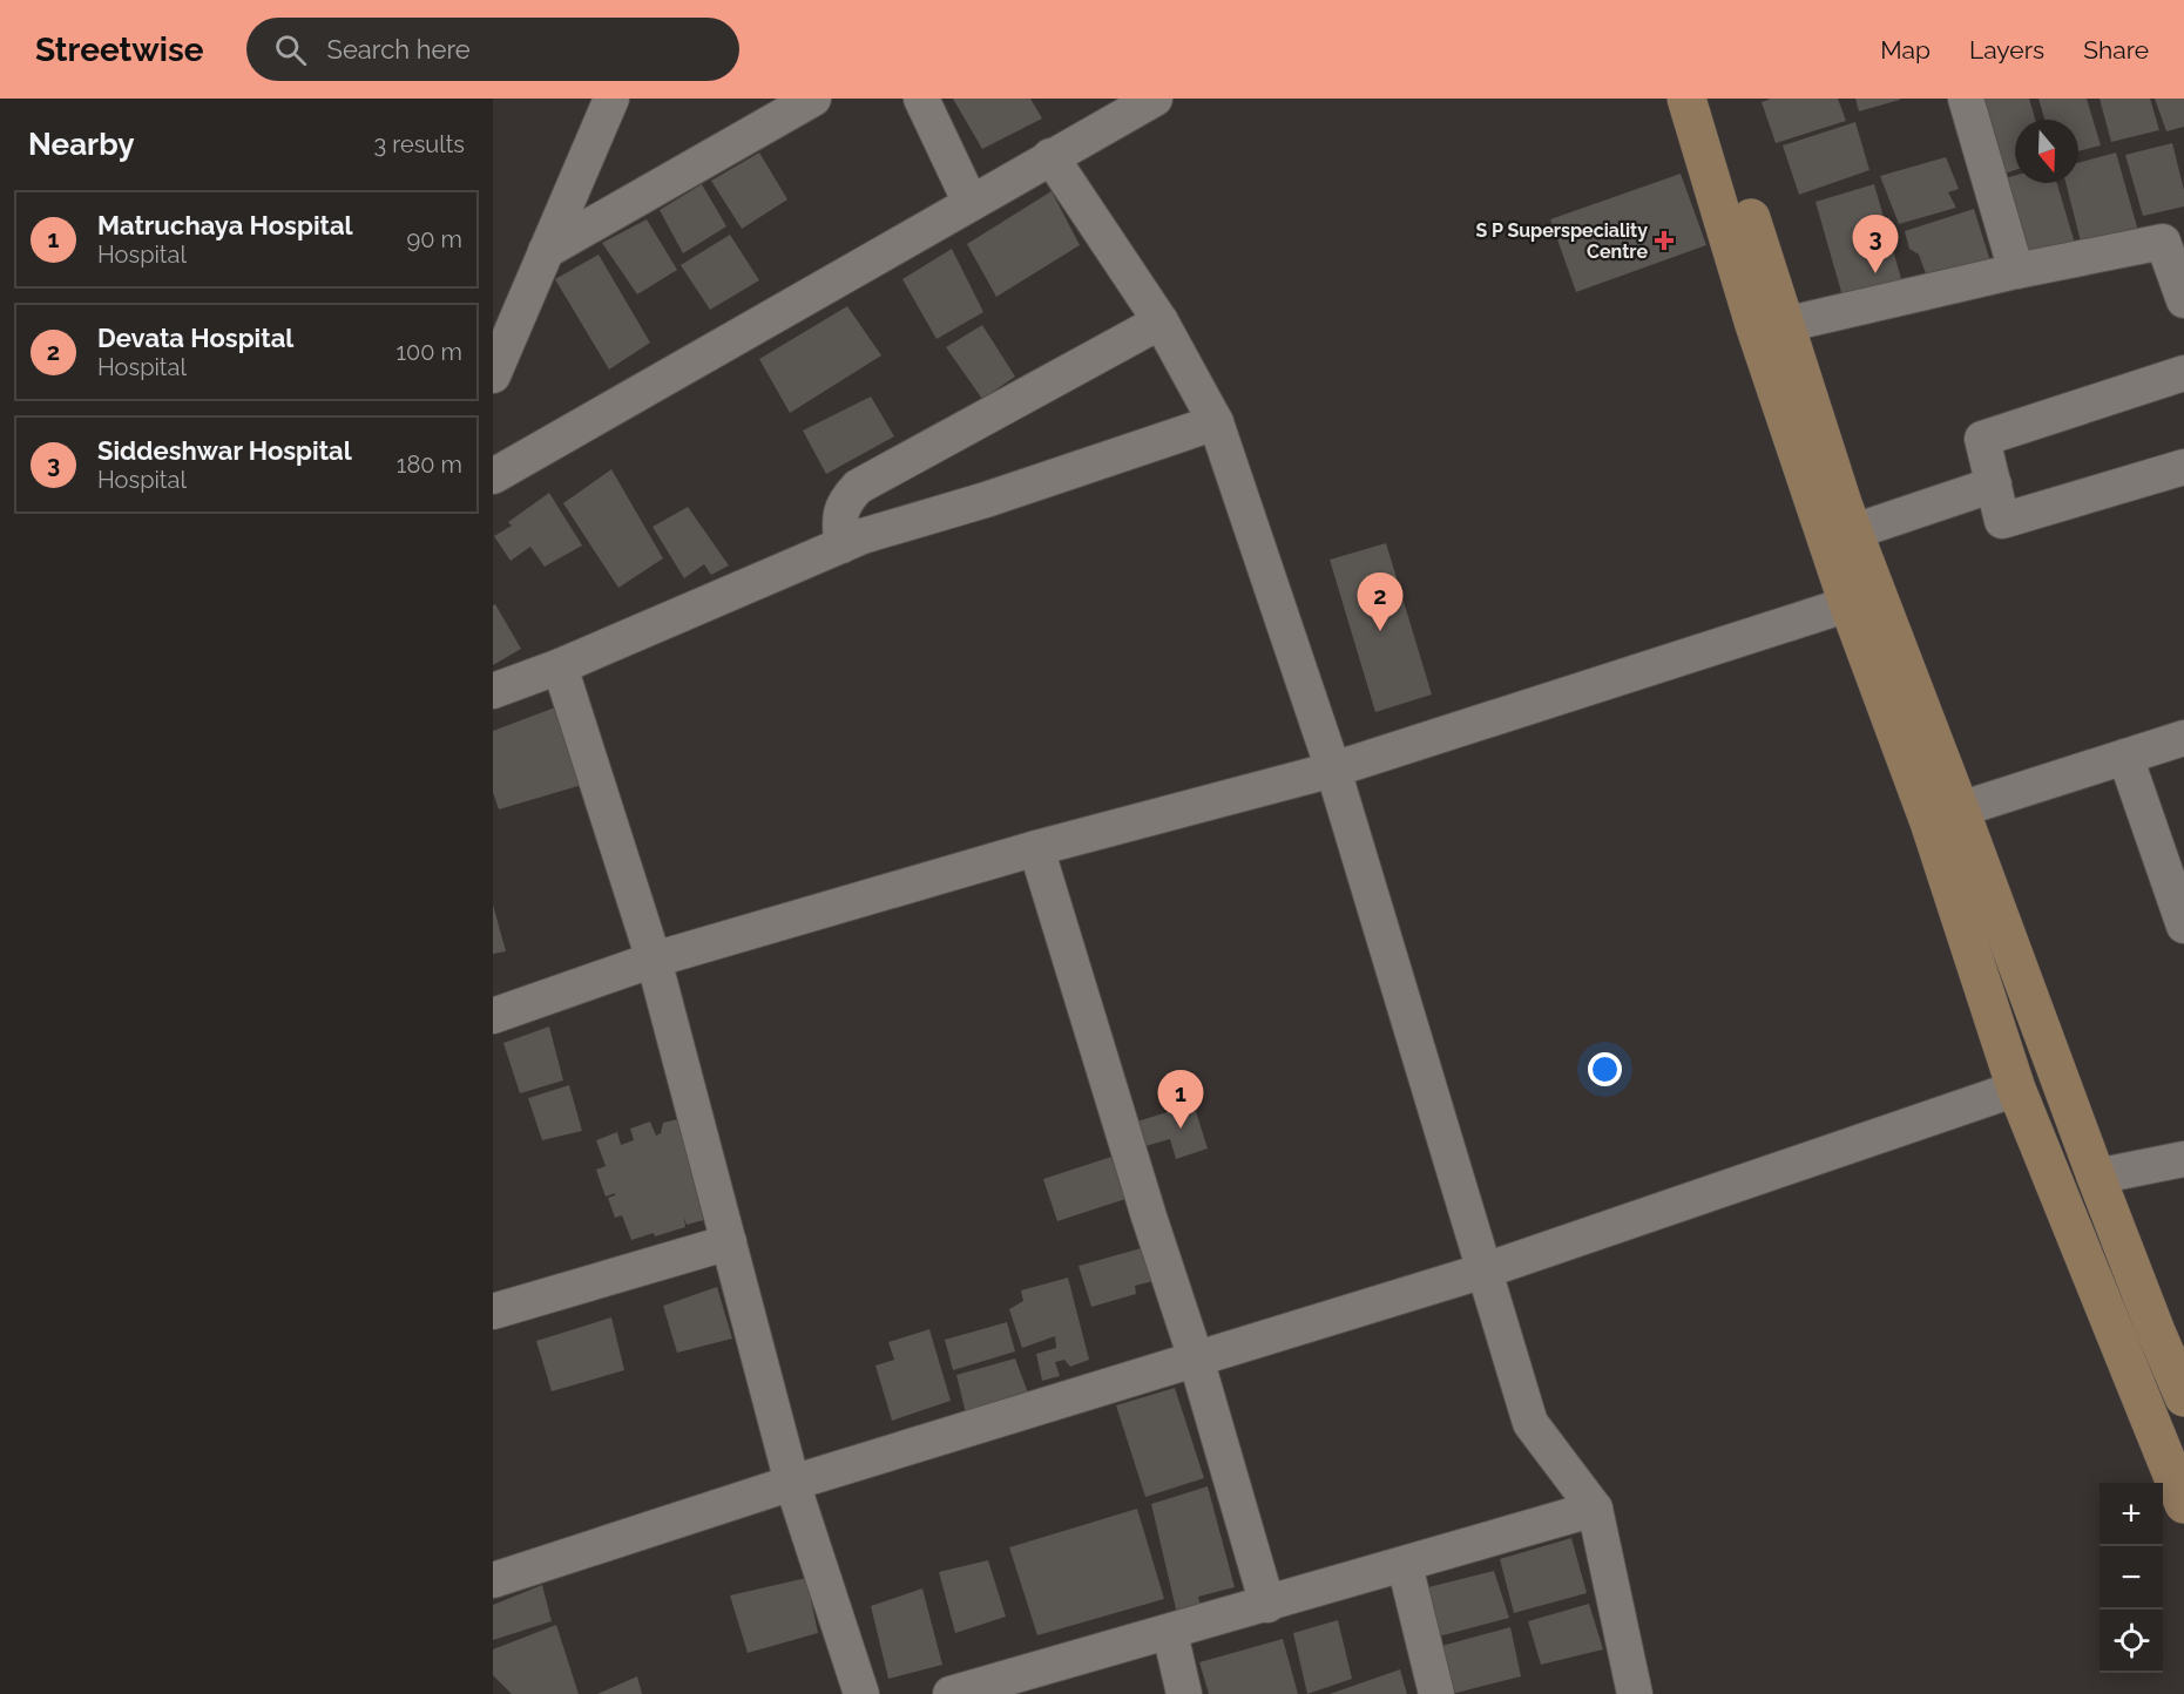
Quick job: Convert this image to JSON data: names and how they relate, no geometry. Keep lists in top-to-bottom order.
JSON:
{
  "places": {
    "health": ["S P Superspeciality Centre"]
  },
  "north": "bottom",
  "page": {
    "header": "Streetwise",
    "search": "Search here",
    "nav": ["Map", "Layers", "Share"],
    "heading": ["Nearby", "3 results"],
    "list": [
      {
        "mark": "1",
        "name": "Matruchaya Hospital",
        "note": "Hospital",
        "value": "90 m"
      },
      {
        "mark": "2",
        "name": "Devata Hospital",
        "note": "Hospital",
        "value": "100 m"
      },
      {
        "mark": "3",
        "name": "Siddeshwar Hospital",
        "note": "Hospital",
        "value": "180 m"
      }
    ],
    "pins": ["3", "2", "1"],
    "map_buttons": ["+", "−"]
  }
}
